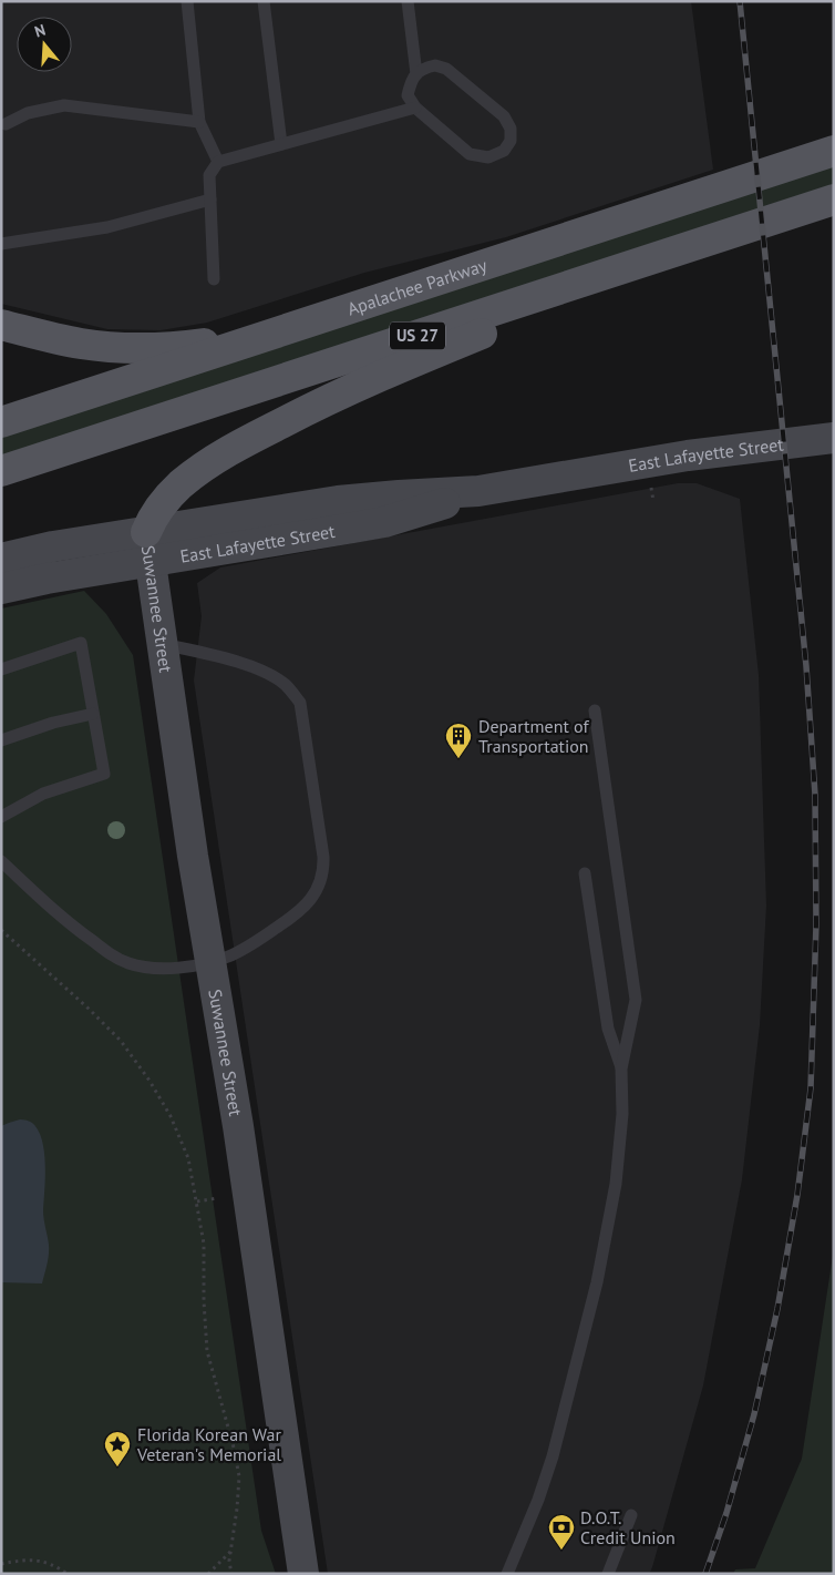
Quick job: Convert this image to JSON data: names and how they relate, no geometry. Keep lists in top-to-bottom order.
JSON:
{
  "streets": {
    "main road": ["Apalachee Parkway", "US 27"],
    "street": ["East Lafayette Street", "Suwannee Street"]
  },
  "crossings": [
    ["East Lafayette Street", "Suwannee Street"]
  ],
  "places": {
    "building": ["Department of Transportation"],
    "place": ["Florida Korean War Veteran's Memorial"],
    "bank": ["D.O.T. Credit Union"]
  },
  "north": "top"
}
